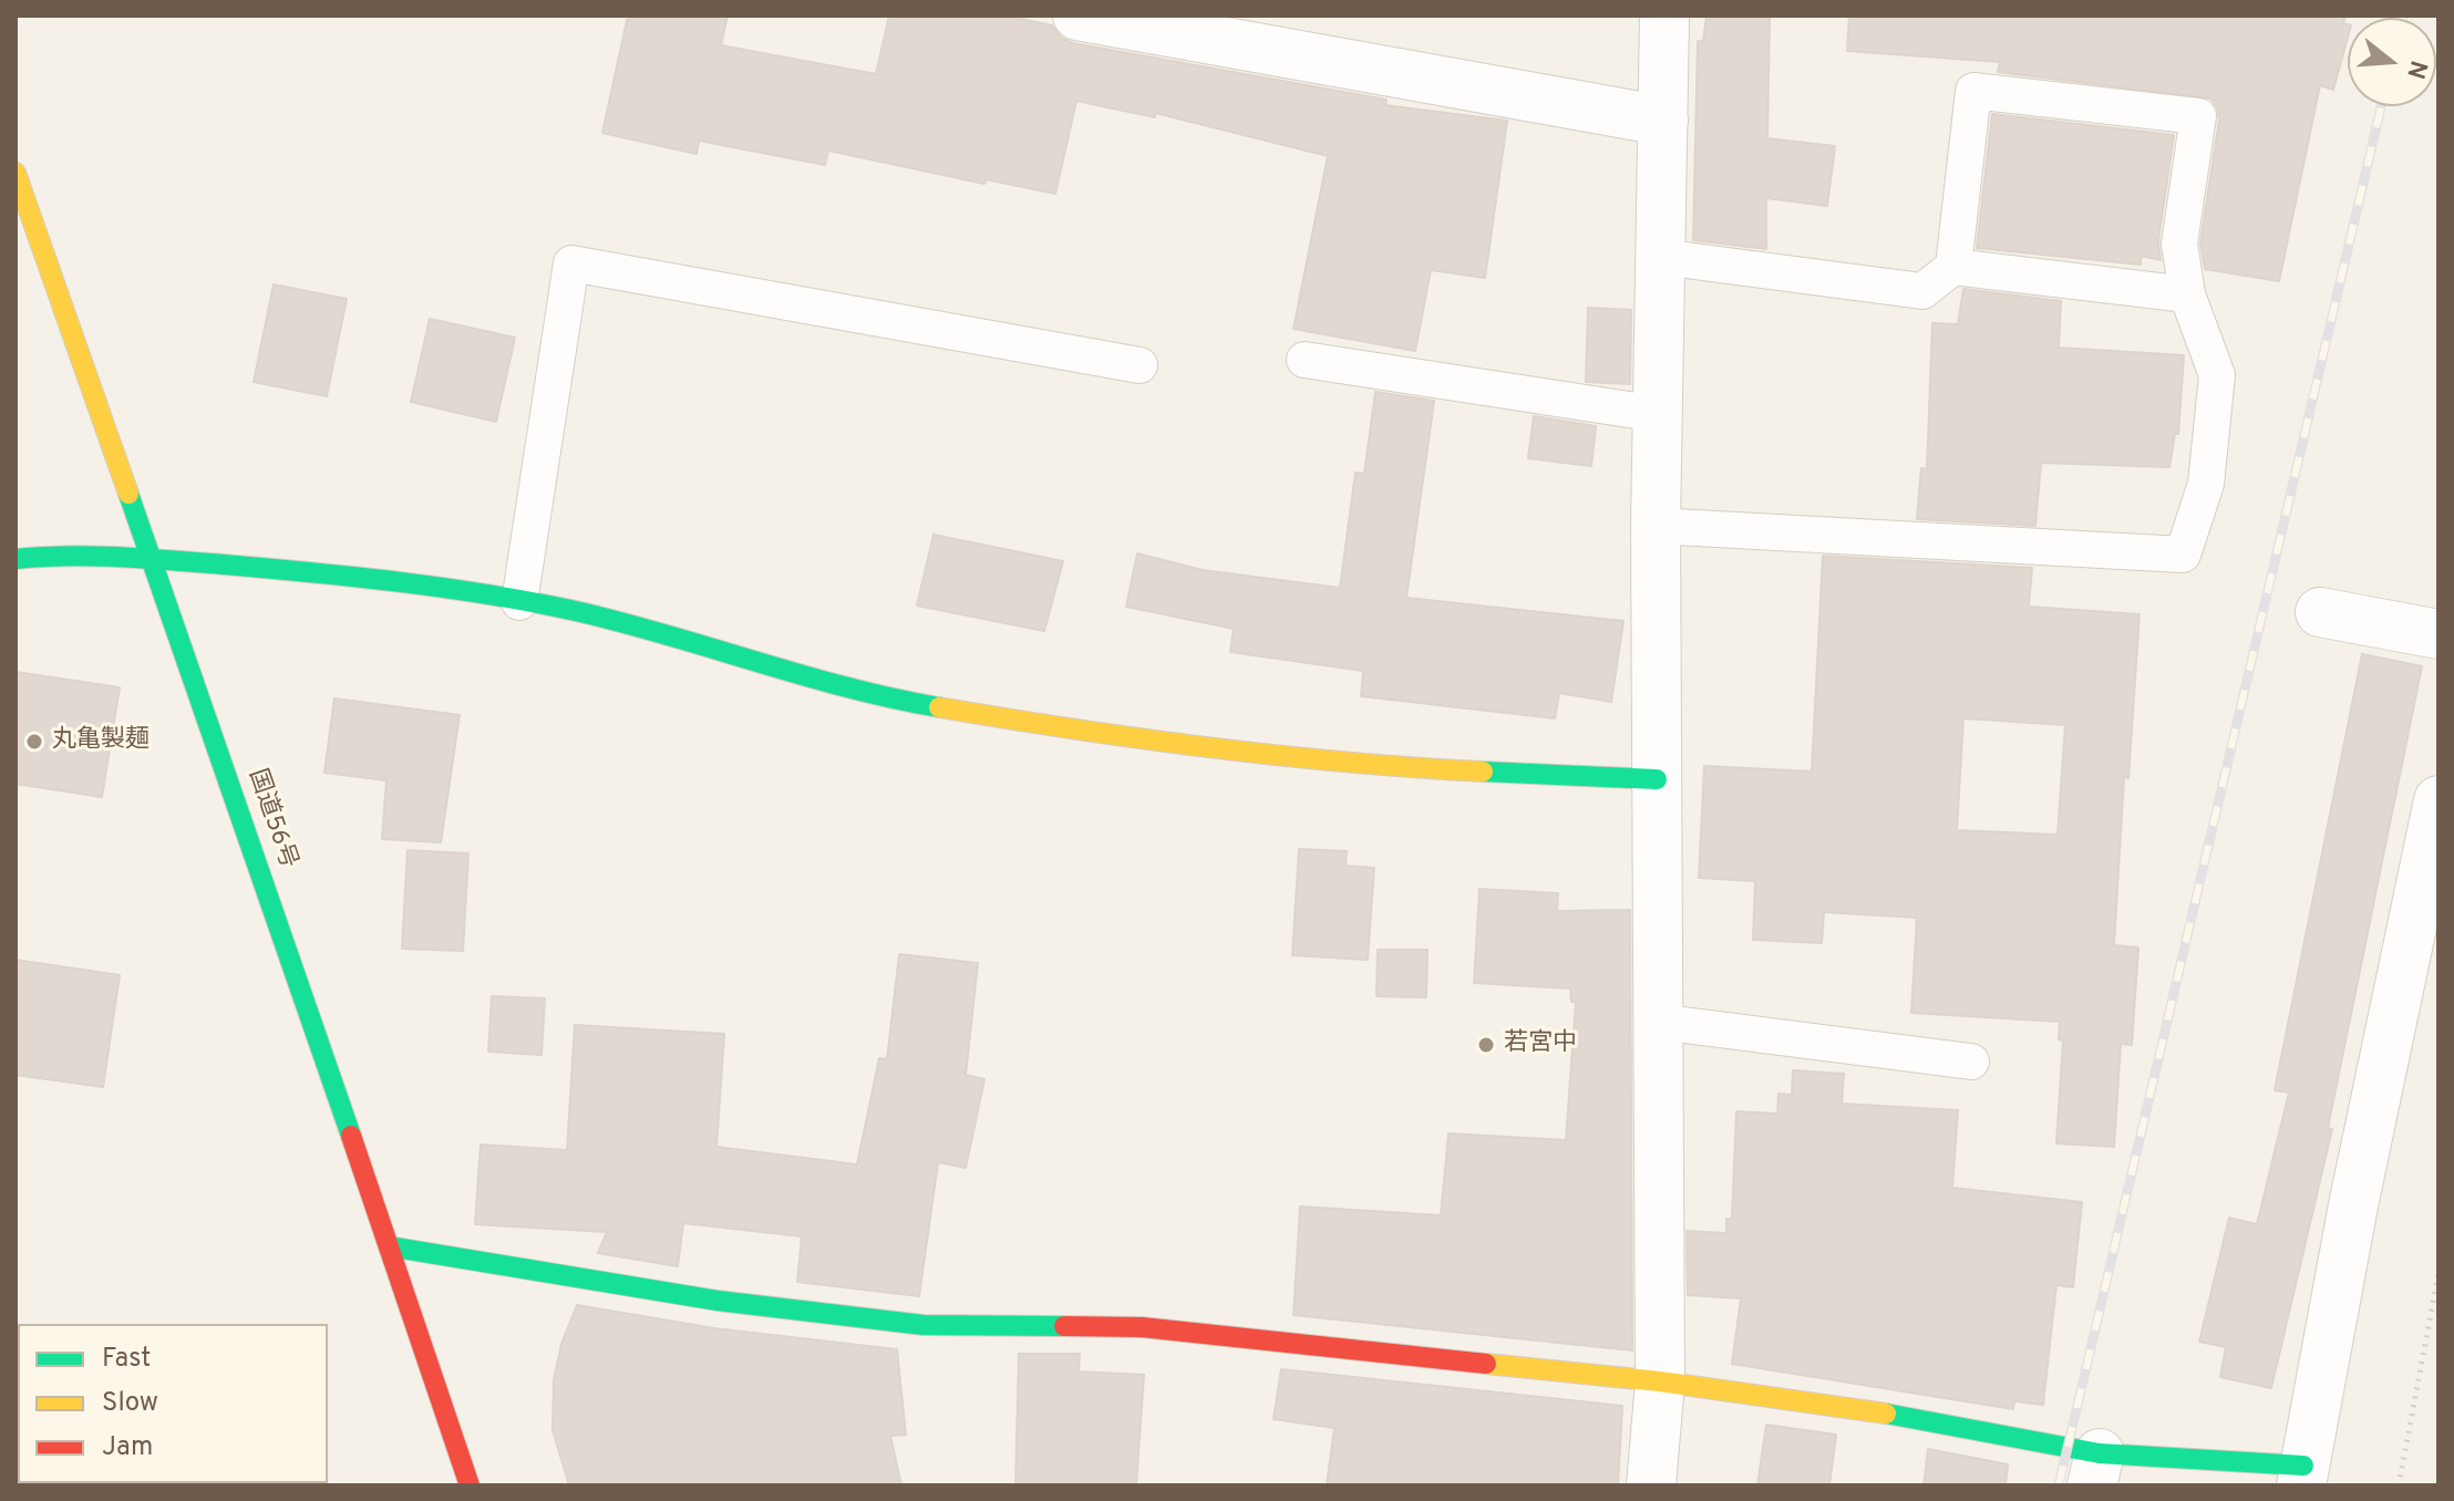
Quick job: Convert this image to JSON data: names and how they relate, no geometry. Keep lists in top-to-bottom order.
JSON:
{
  "streets": {
    "main road": ["国道56号"]
  },
  "places": ["丸亀製麺", "若宮中"],
  "legend": ["Fast", "Slow", "Jam"],
  "north": "right"
}
